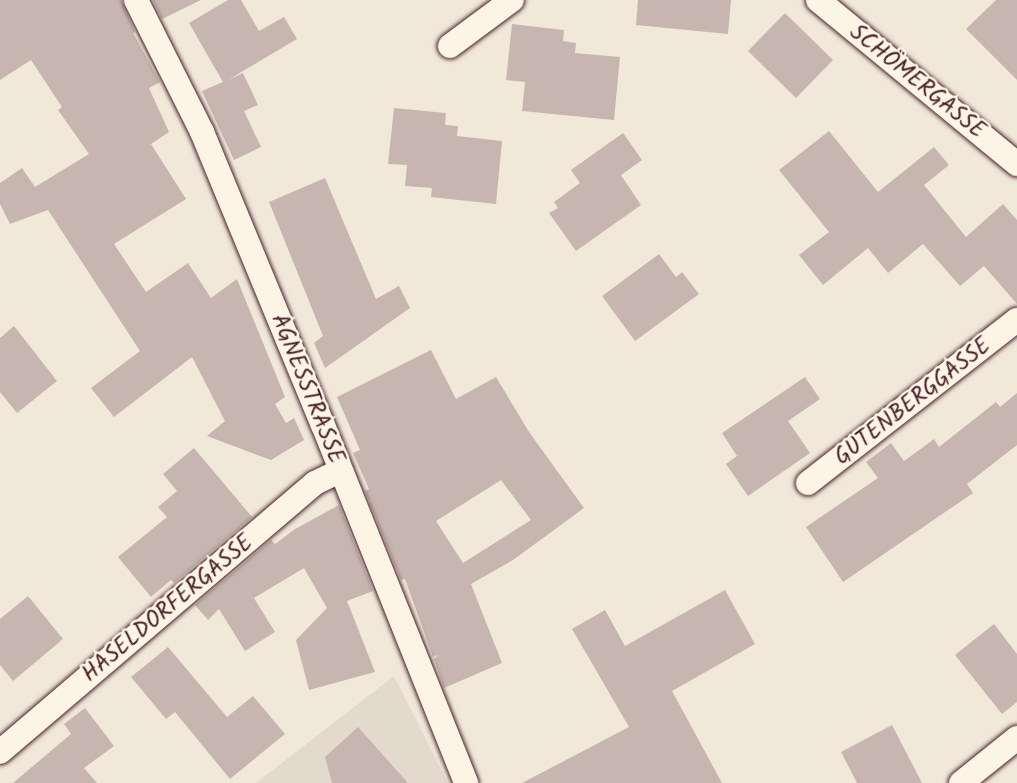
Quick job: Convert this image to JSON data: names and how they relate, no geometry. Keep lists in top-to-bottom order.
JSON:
{
  "streets": {
    "street": [
      "SCHÖMERGASSE",
      "AGNESSTRASSE",
      "GUTENBERGGASSE",
      "HASELDORFERGASSE"
    ]
  },
  "crossings": [
    ["AGNESSTRASSE", "HASELDORFERGASSE"]
  ]
}
